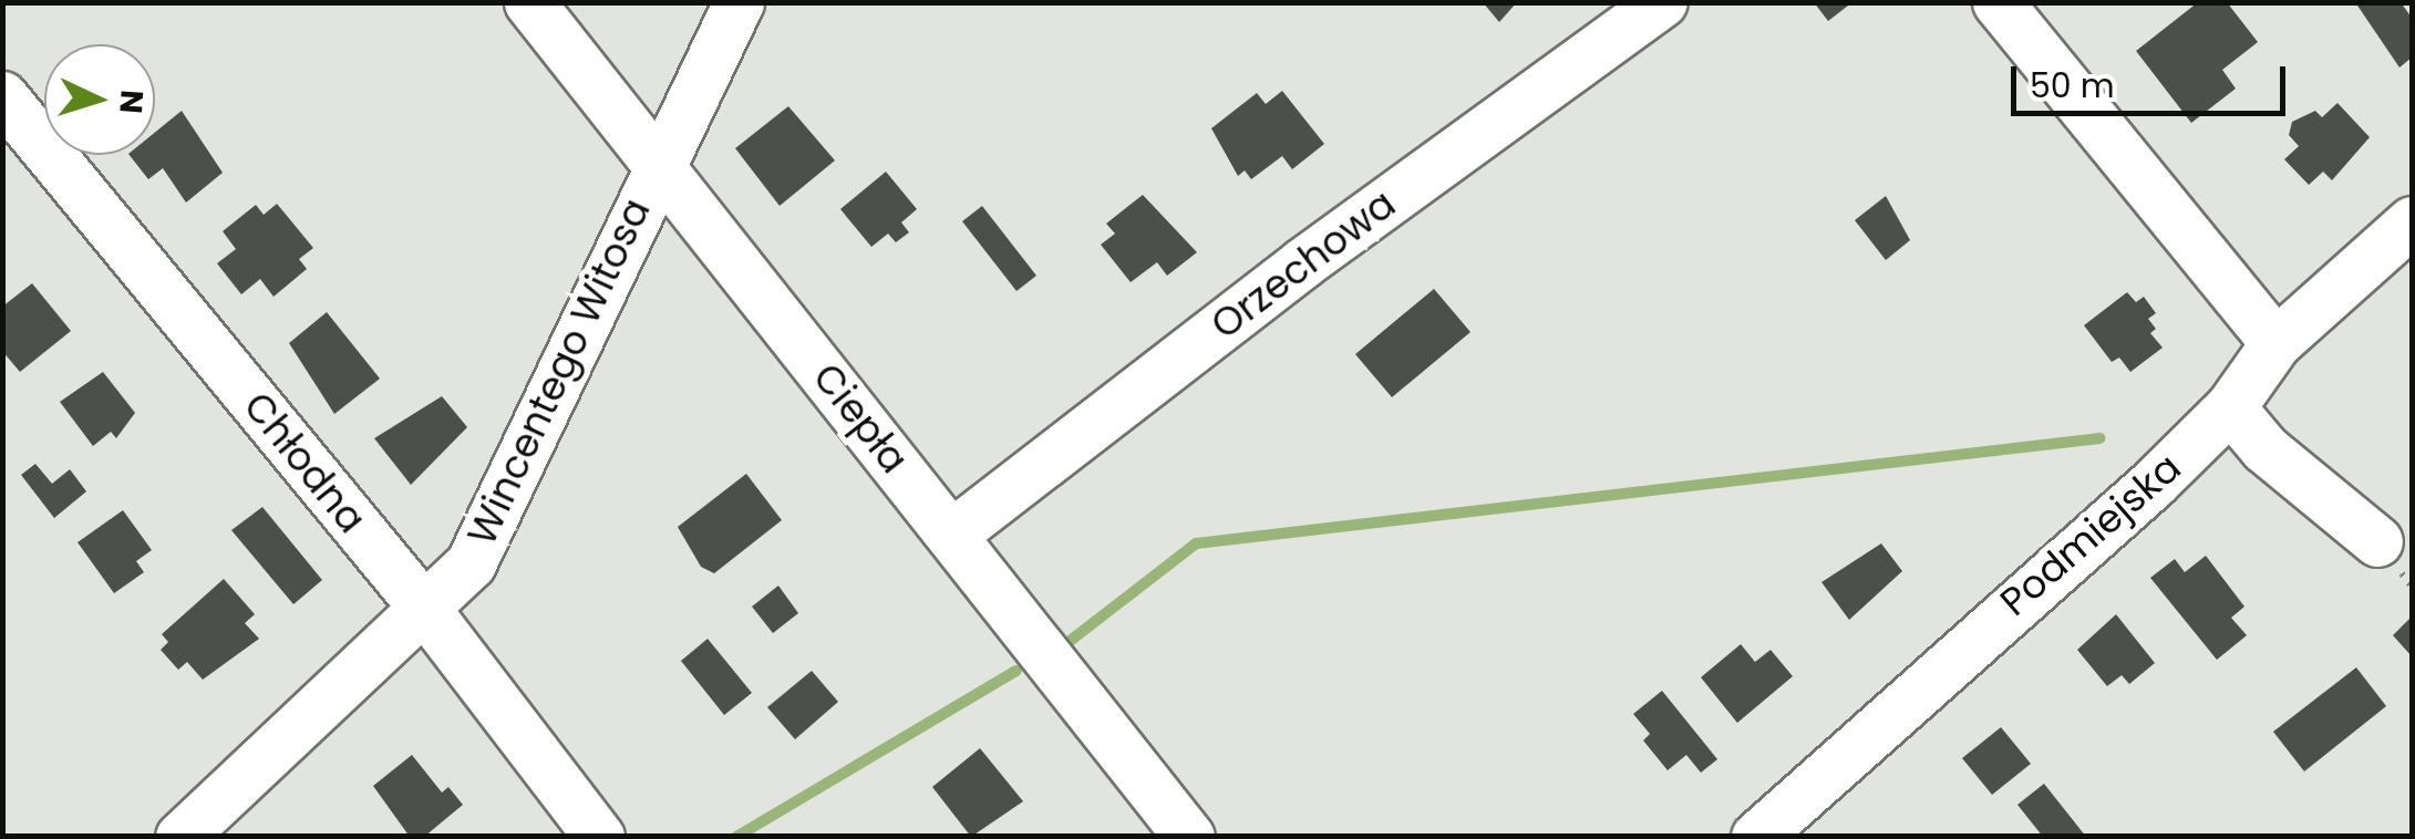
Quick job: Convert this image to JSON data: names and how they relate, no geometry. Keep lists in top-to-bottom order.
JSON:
{
  "streets": {
    "street": [
      "Orzechowa",
      "Wincentego Witosa",
      "Ciepła",
      "Chłodna",
      "Podmiejska"
    ]
  },
  "crossings": [
    ["Orzechowa", "Ciepła"],
    ["Wincentego Witosa", "Ciepła"],
    ["Wincentego Witosa", "Chłodna"]
  ],
  "scale_bar": "50 m",
  "north": "right"
}
